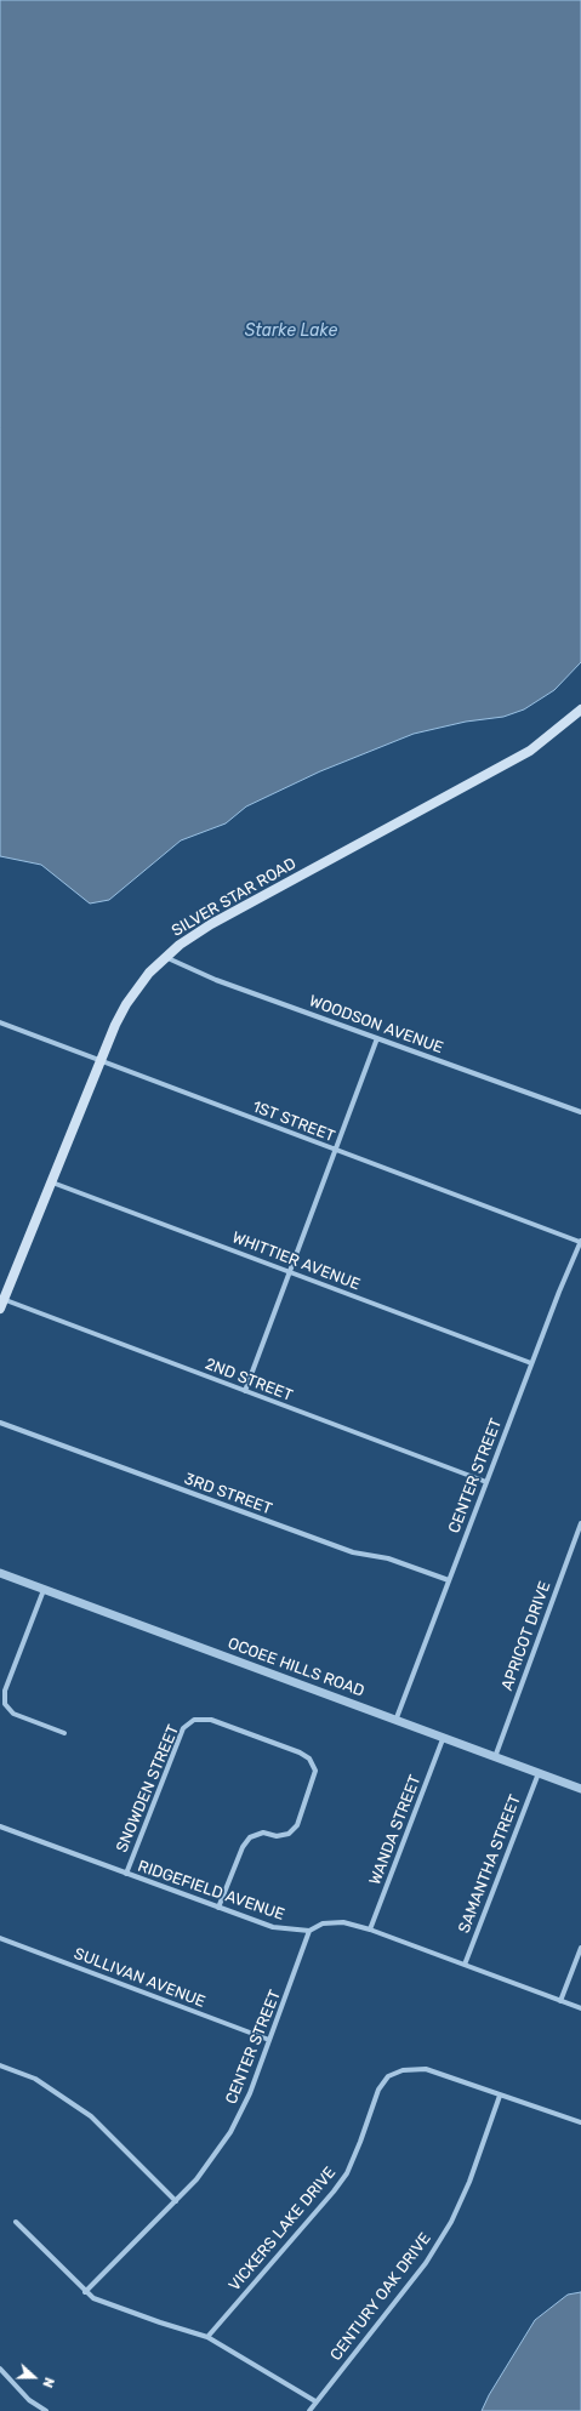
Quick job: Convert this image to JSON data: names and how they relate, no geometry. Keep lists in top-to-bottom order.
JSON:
{
  "streets": {
    "main road": ["SILVER STAR ROAD"],
    "street": [
      "WOODSON AVENUE",
      "1ST STREET",
      "WHITTIER AVENUE",
      "2ND STREET",
      "CENTER STREET",
      "3RD STREET",
      "APRICOT DRIVE",
      "OCOEE HILLS ROAD",
      "SNOWDEN STREET",
      "WANDA STREET",
      "SAMANTHA STREET",
      "RIDGEFIELD AVENUE",
      "SULLIVAN AVENUE",
      "VICKERS LAKE DRIVE",
      "CENTURY OAK DRIVE"
    ]
  },
  "crossings": [
    ["SILVER STAR ROAD", "WOODSON AVENUE"],
    ["SILVER STAR ROAD", "1ST STREET"],
    ["SILVER STAR ROAD", "WHITTIER AVENUE"],
    ["SILVER STAR ROAD", "2ND STREET"],
    ["1ST STREET", "CENTER STREET"],
    ["WHITTIER AVENUE", "CENTER STREET"],
    ["2ND STREET", "CENTER STREET"],
    ["CENTER STREET", "3RD STREET"],
    ["CENTER STREET", "OCOEE HILLS ROAD"],
    ["CENTER STREET", "RIDGEFIELD AVENUE"],
    ["CENTER STREET", "SULLIVAN AVENUE"],
    ["APRICOT DRIVE", "OCOEE HILLS ROAD"],
    ["OCOEE HILLS ROAD", "WANDA STREET"],
    ["OCOEE HILLS ROAD", "SAMANTHA STREET"],
    ["SNOWDEN STREET", "RIDGEFIELD AVENUE"],
    ["WANDA STREET", "RIDGEFIELD AVENUE"],
    ["SAMANTHA STREET", "RIDGEFIELD AVENUE"],
    ["VICKERS LAKE DRIVE", "CENTURY OAK DRIVE"]
  ],
  "water": ["Starke Lake"],
  "north": "right"
}
